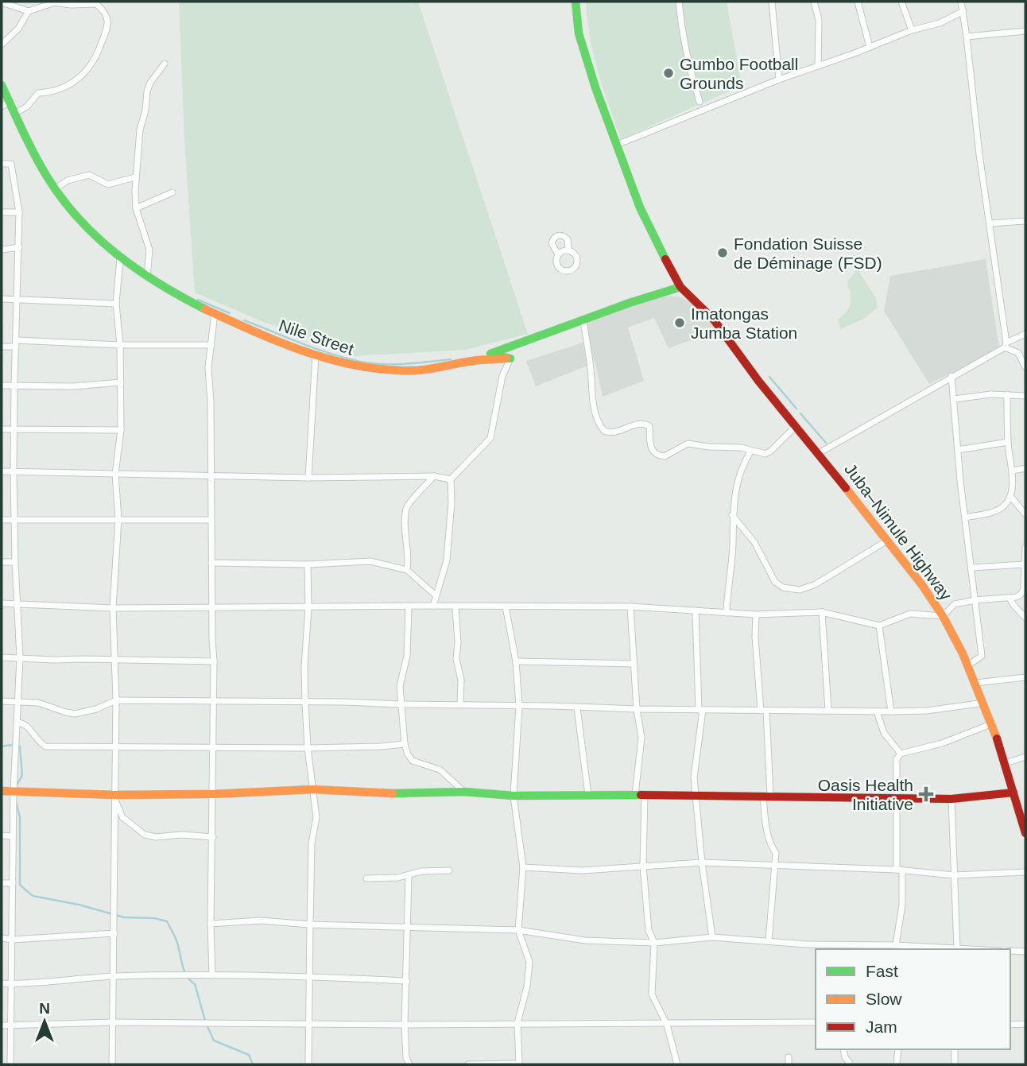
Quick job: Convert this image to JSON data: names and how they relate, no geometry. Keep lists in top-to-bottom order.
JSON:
{
  "streets": {
    "main road": ["Nile Street", "Juba–Nimule Highway"]
  },
  "places": {
    "other": ["Gumbo Football Grounds", "Fondation Suisse de Déminage (FSD)", "Imatongas Jumba Station"],
    "health": ["Oasis Health Initiative"]
  },
  "legend": ["Fast", "Slow", "Jam"],
  "north": "top"
}
